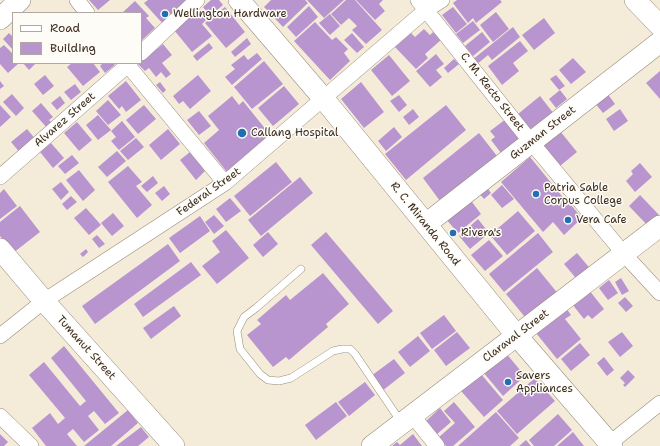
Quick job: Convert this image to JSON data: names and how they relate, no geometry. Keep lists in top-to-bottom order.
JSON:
{
  "streets": {
    "street": [
      "C. M. Recto Street",
      "Alvarez Street",
      "Guzman Street",
      "Federal Street",
      "R. C. Miranda Road",
      "Claraval Street",
      "Tumanut Street"
    ]
  },
  "crossings": [
    ["C. M. Recto Street", "Guzman Street"],
    ["C. M. Recto Street", "Federal Street"],
    ["C. M. Recto Street", "Claraval Street"],
    ["Guzman Street", "R. C. Miranda Road"],
    ["Federal Street", "R. C. Miranda Road"],
    ["Federal Street", "Tumanut Street"],
    ["R. C. Miranda Road", "Claraval Street"]
  ],
  "places": [
    "Wellington Hardware",
    "Callang Hospital",
    "Patria Sable Corpus College",
    "Vera Cafe",
    "Rivera's",
    "Savers Appliances"
  ],
  "legend": ["Road", "Building"]
}
